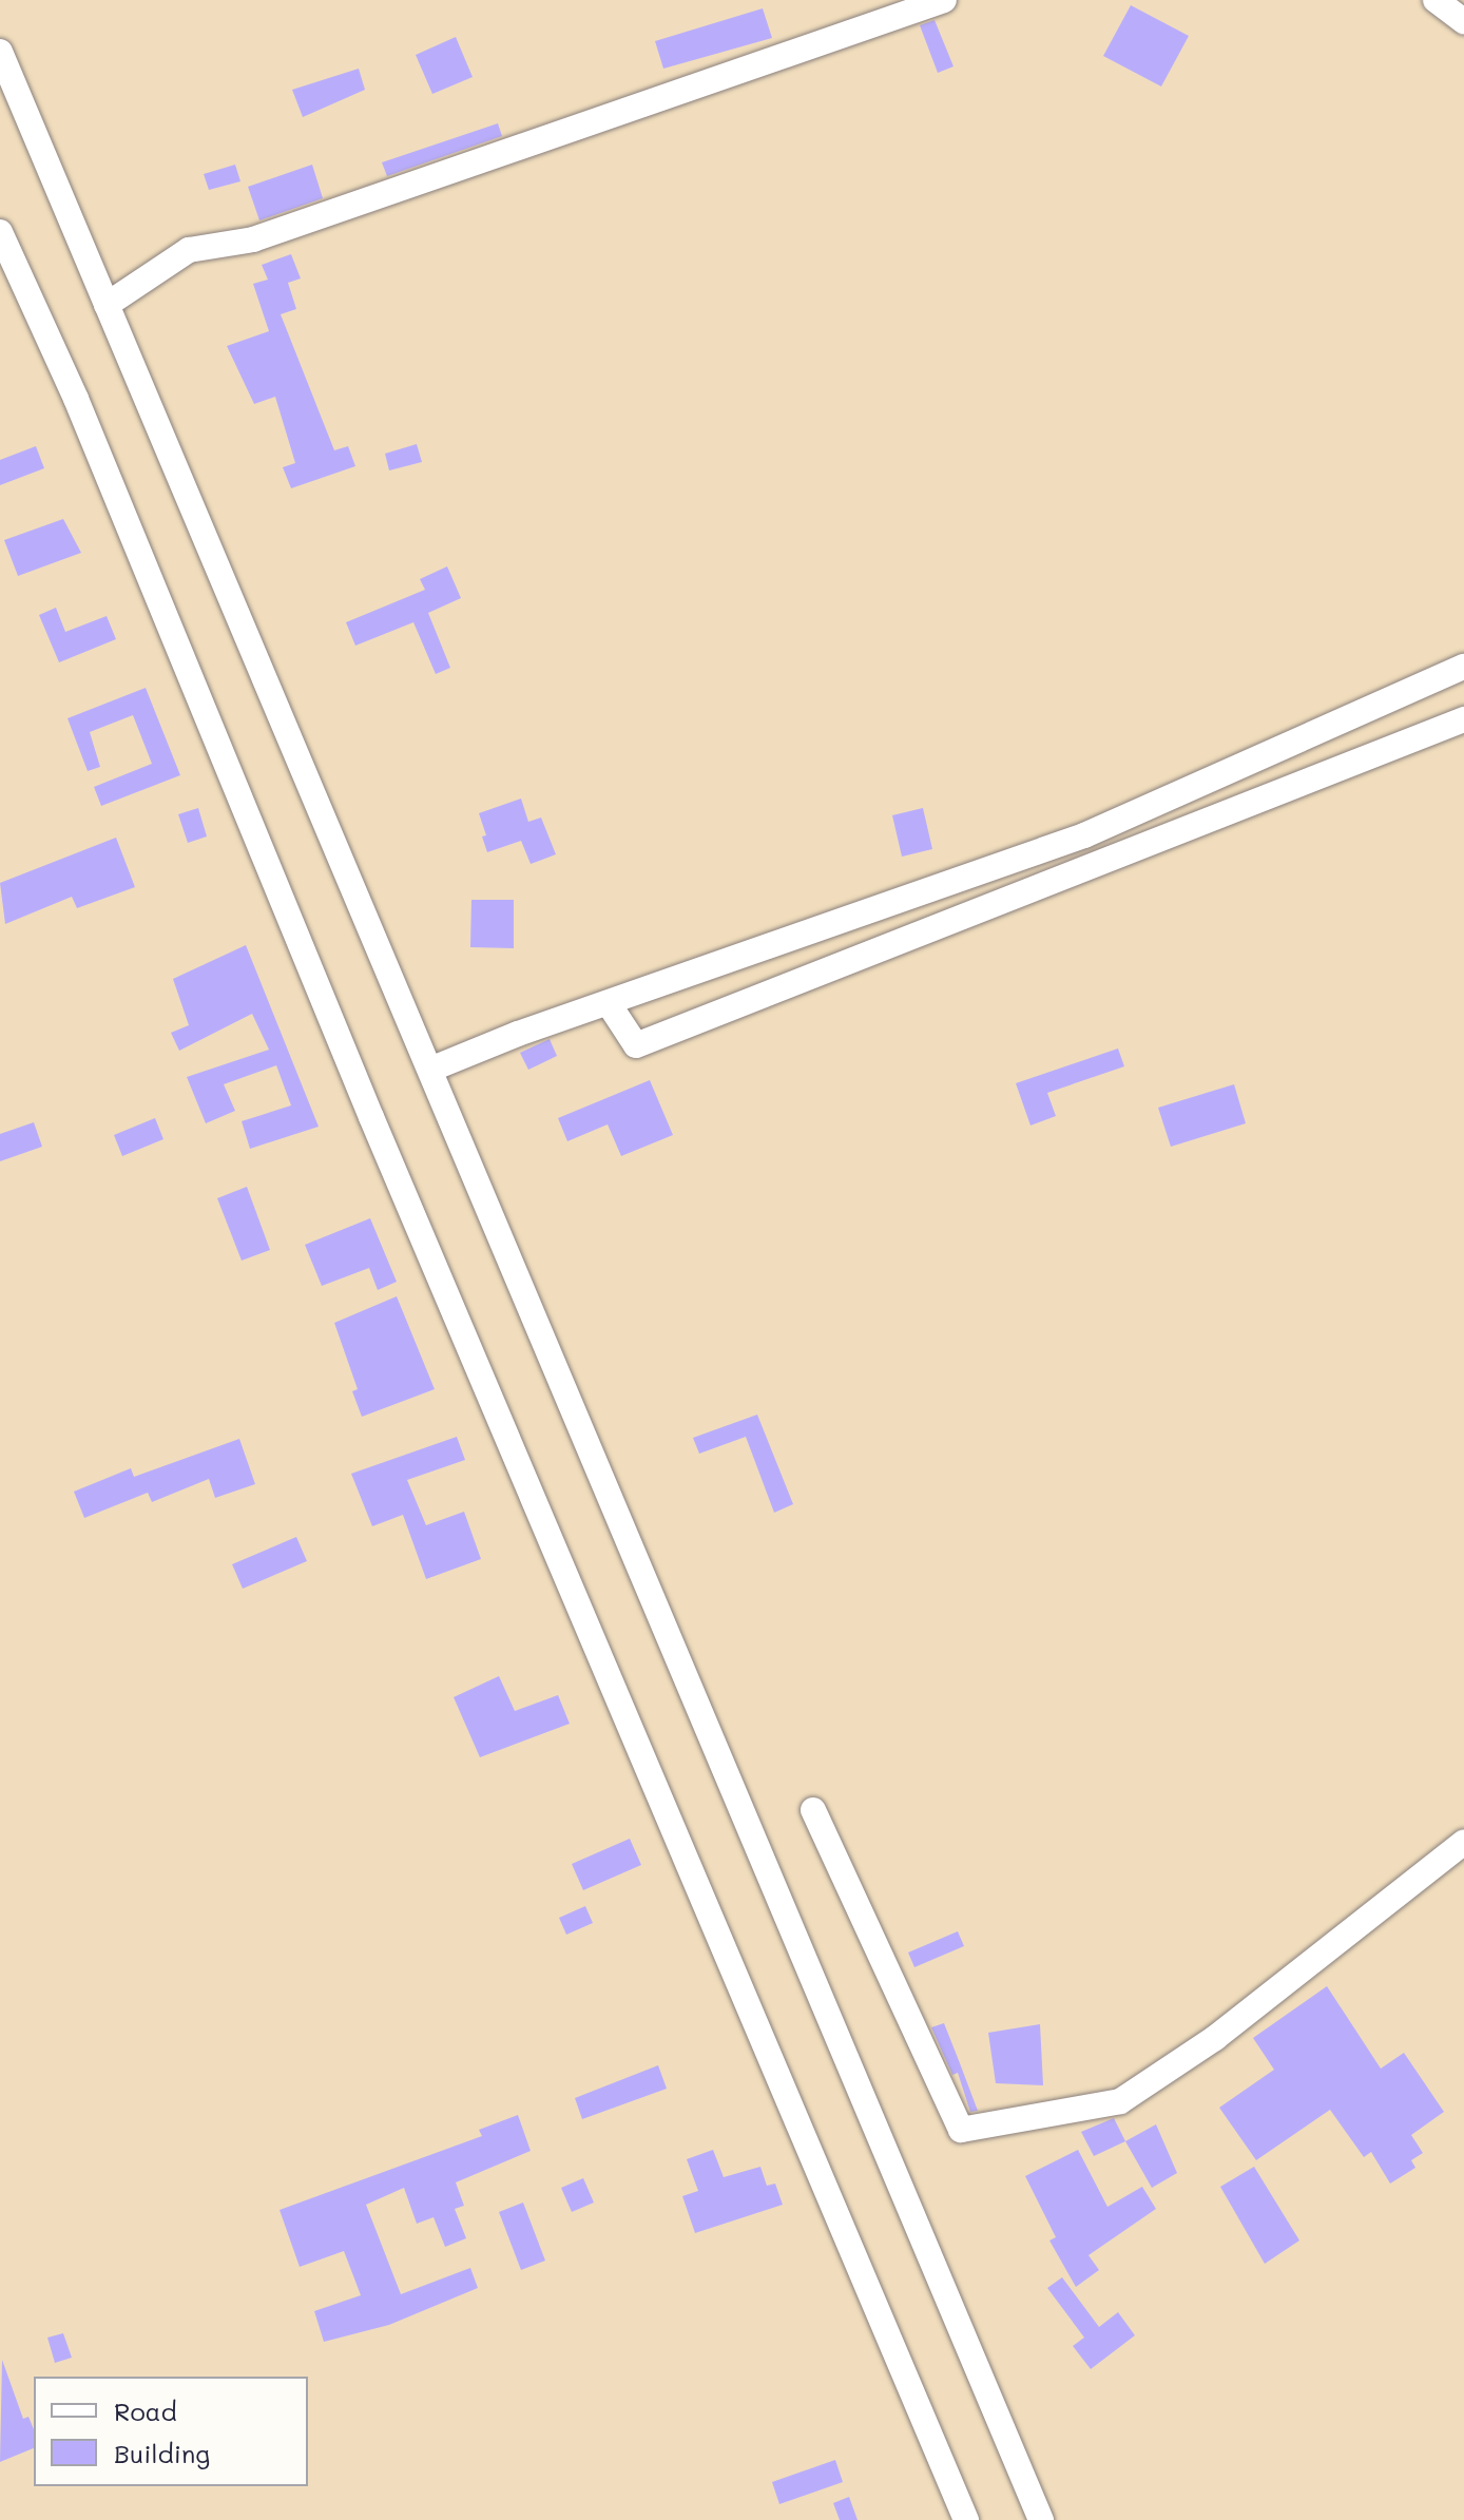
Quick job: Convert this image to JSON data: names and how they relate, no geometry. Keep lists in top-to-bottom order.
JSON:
{
  "legend": ["Road", "Building"]
}
